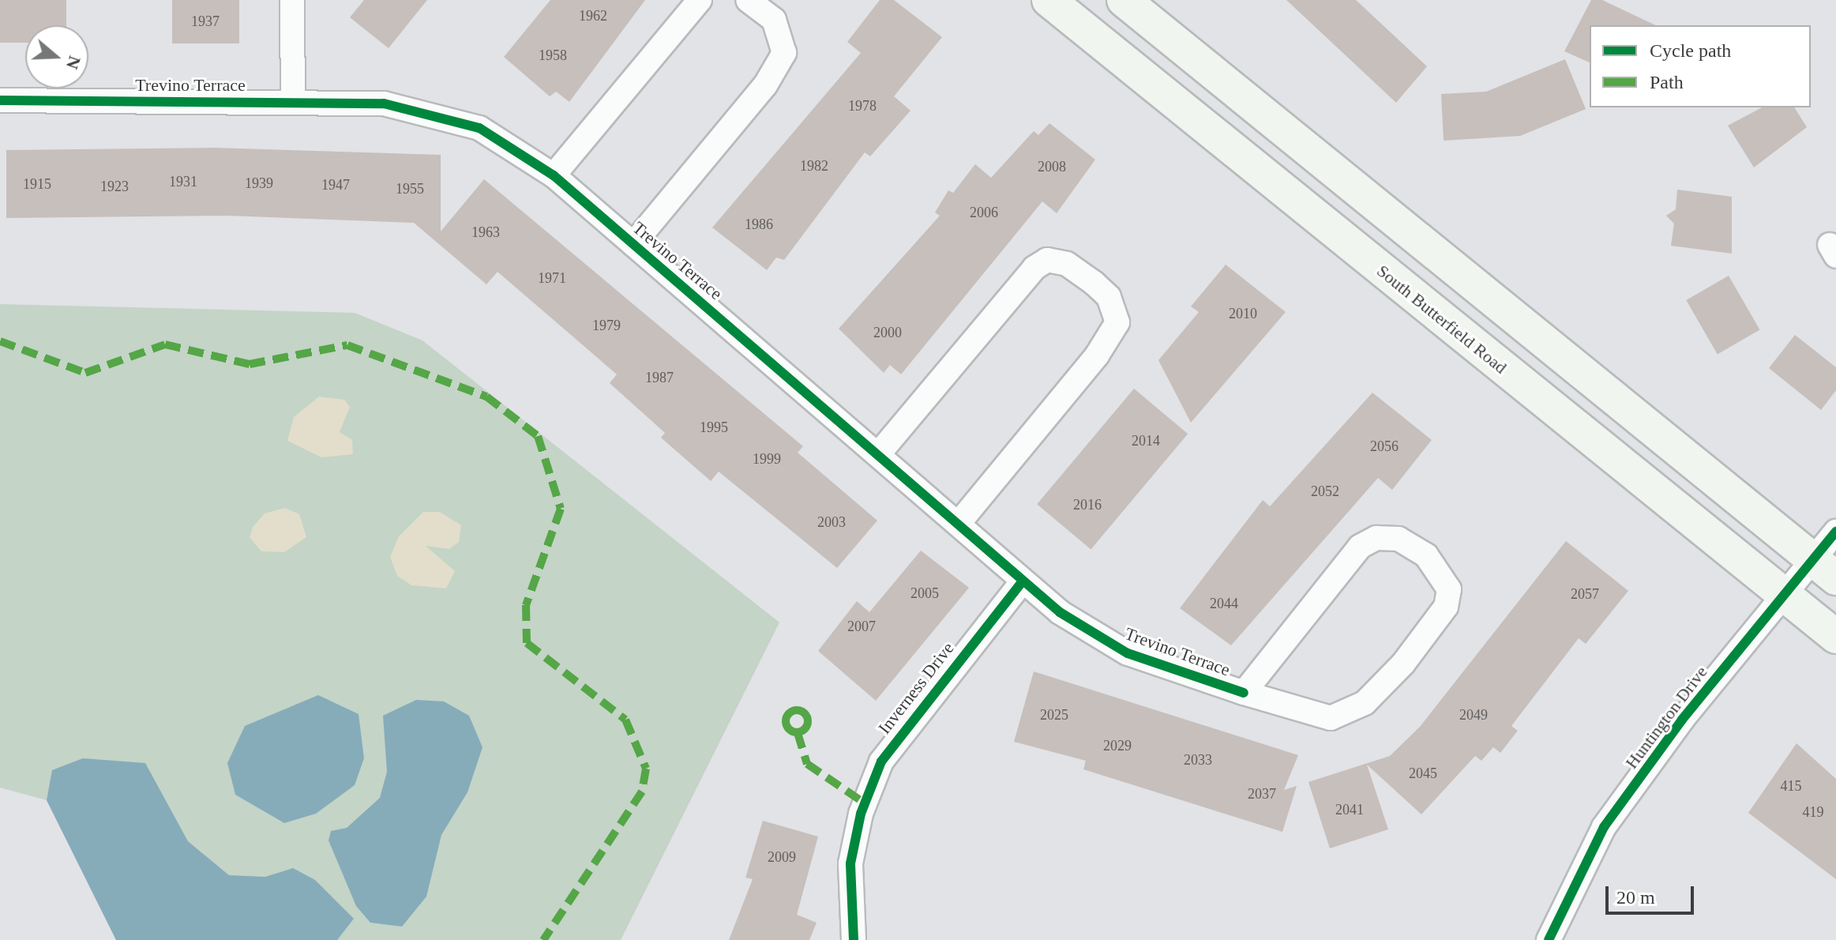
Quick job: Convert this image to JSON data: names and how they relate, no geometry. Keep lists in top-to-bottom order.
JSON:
{
  "streets": {
    "main road": ["South Butterfield Road"],
    "street": ["Trevino Terrace", "Inverness Drive", "Huntington Drive"]
  },
  "crossings": [
    ["Trevino Terrace", "Inverness Drive"],
    ["South Butterfield Road", "Huntington Drive"]
  ],
  "house_numbers": [
    "1962",
    "1937",
    "1958",
    "1978",
    "1982",
    "2008",
    "1931",
    "1939",
    "1915",
    "1947",
    "1923",
    "1955",
    "2006",
    "1986",
    "1963",
    "1971",
    "2010",
    "1979",
    "2000",
    "1987",
    "1995",
    "2014",
    "2056",
    "1999",
    "2052",
    "2016",
    "2003",
    "2005",
    "2057",
    "2044",
    "2007",
    "2025",
    "2049",
    "2029",
    "2033",
    "2045",
    "415",
    "2037",
    "2041",
    "419",
    "2009"
  ],
  "legend": ["Cycle path", "Path"],
  "scale_bar": "20 m",
  "north": "right"
}
